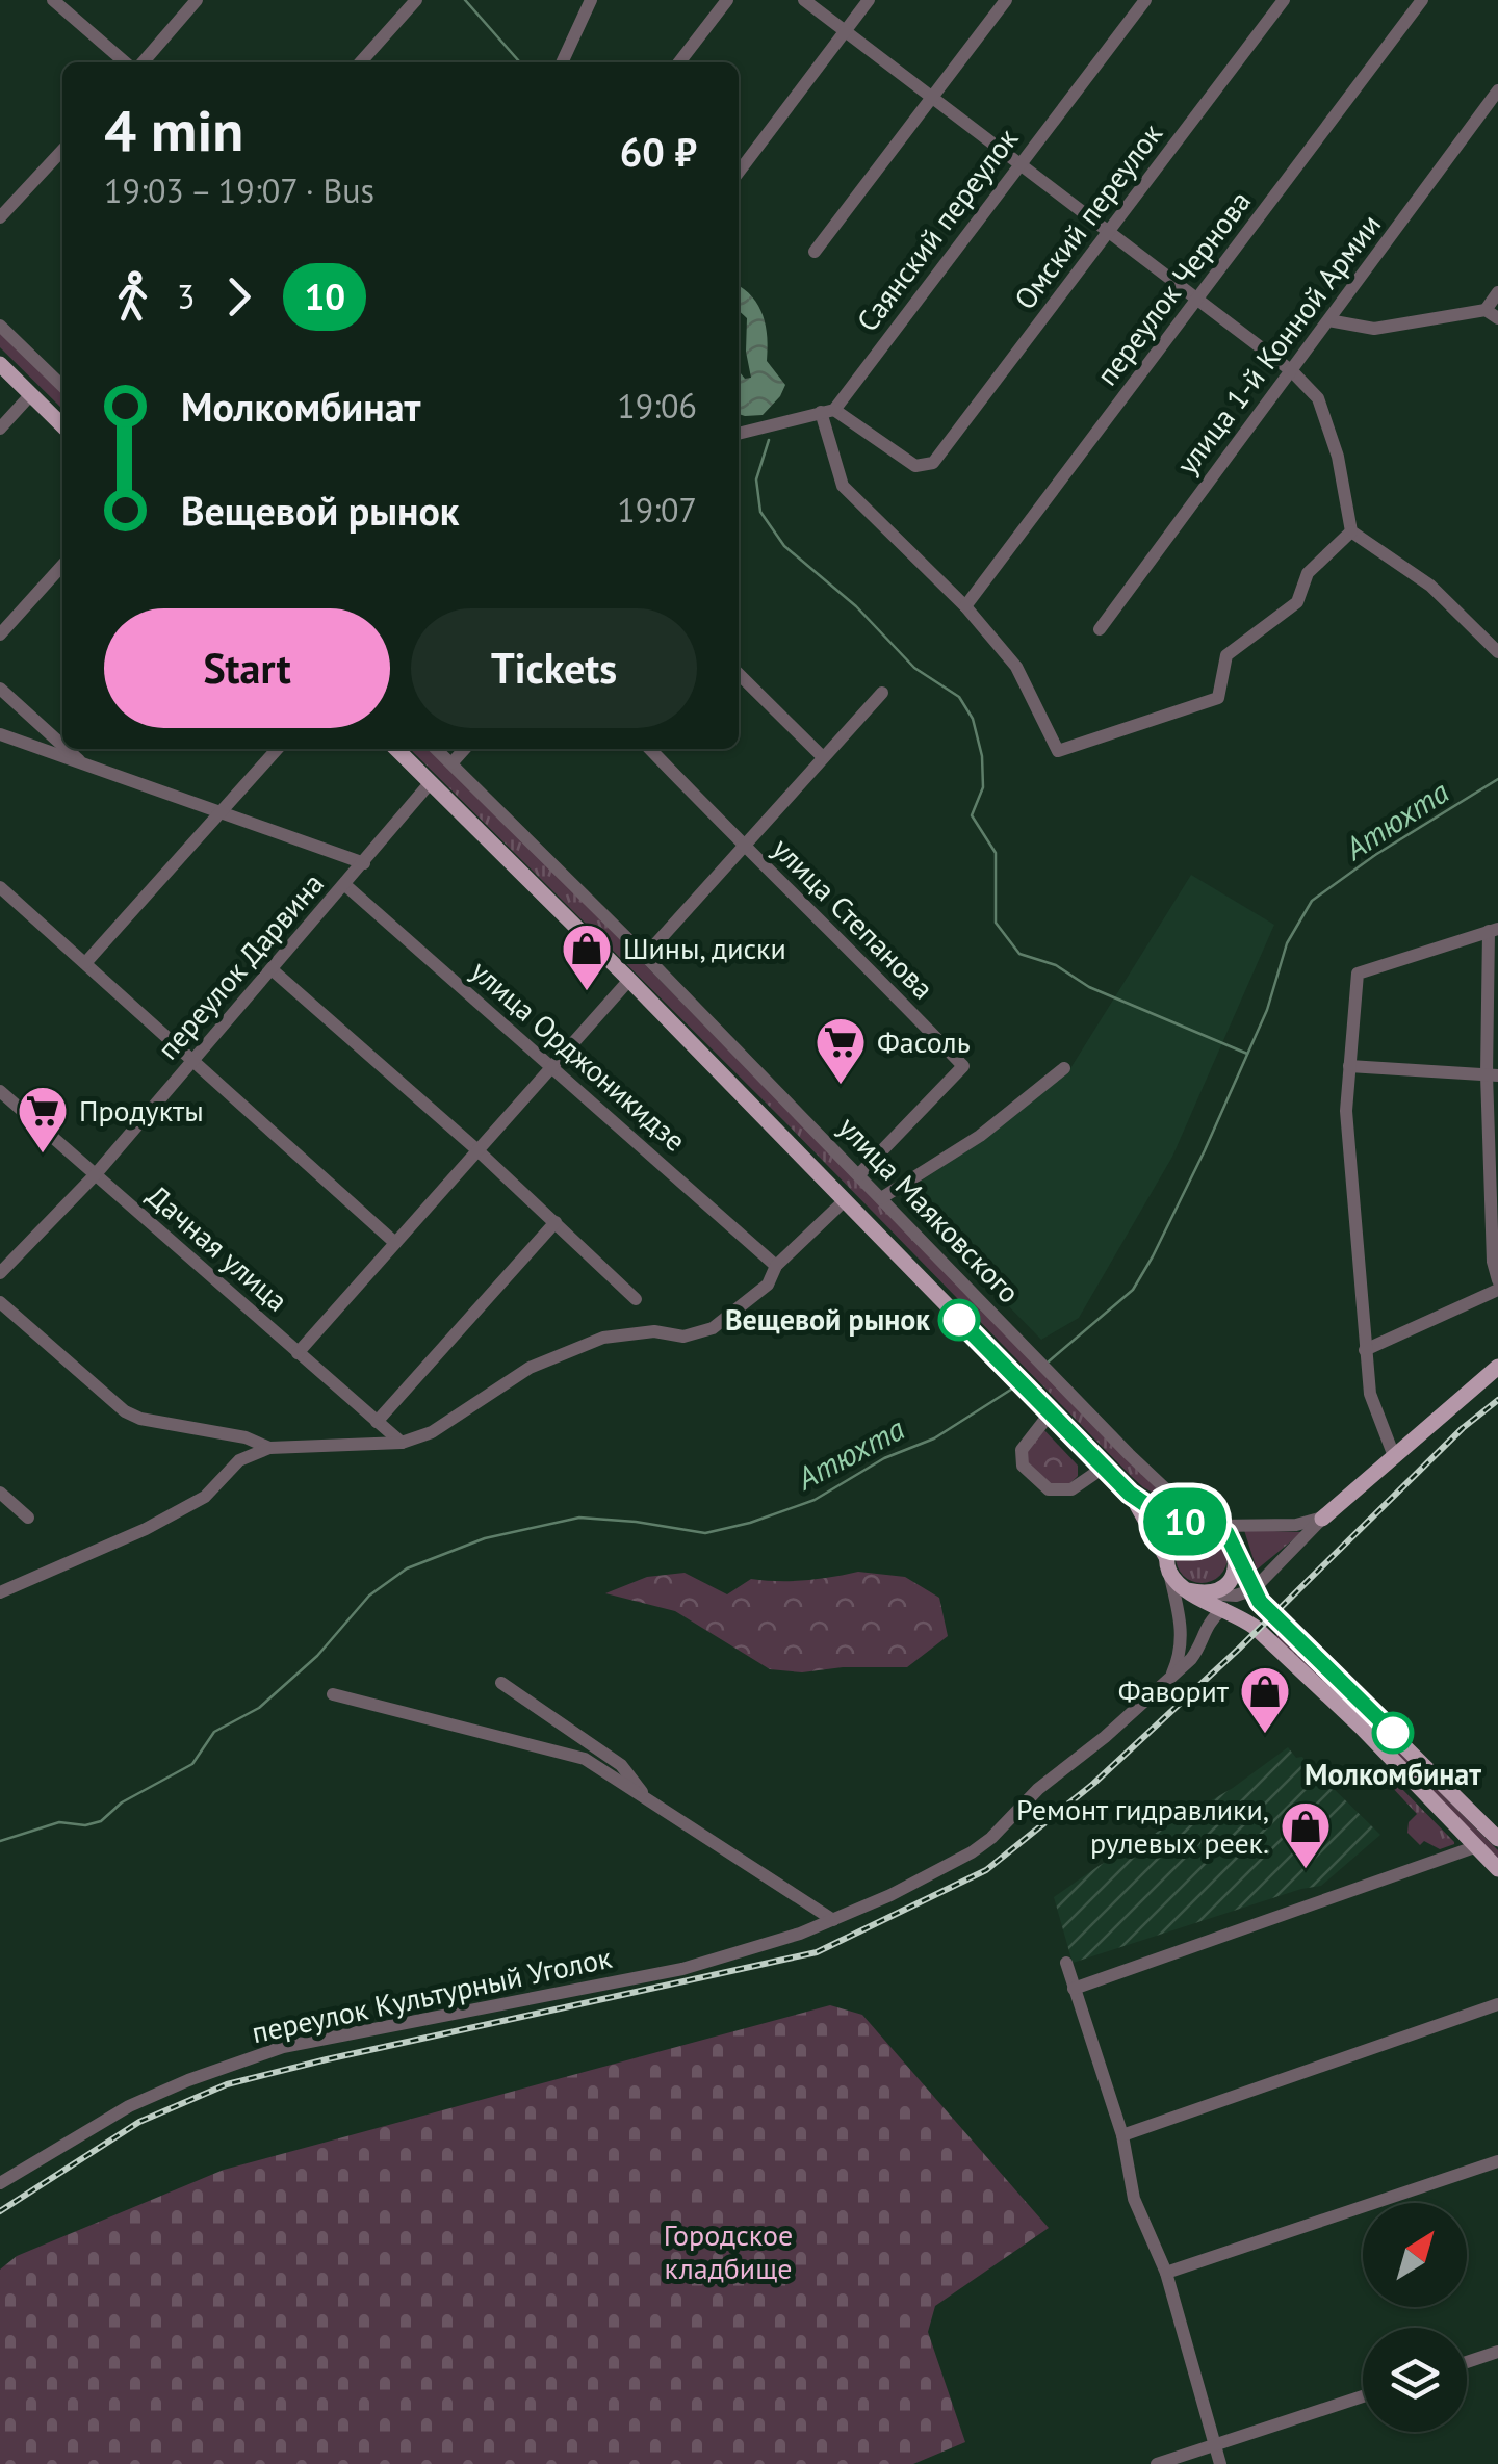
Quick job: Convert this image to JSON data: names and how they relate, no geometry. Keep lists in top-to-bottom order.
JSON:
{
  "streets": {
    "main road": ["улица Маяковского"],
    "street": [
      "Омский переулок",
      "Саянский переулок",
      "переулок Чернова",
      "улица 1-й Конной Армии",
      "улица Степанова",
      "переулок Дарвина",
      "улица Орджоникидзе",
      "Дачная улица",
      "переулок Культурный Уголок"
    ]
  },
  "crossings": [
    ["Омский переулок", "Саянский переулок"],
    ["улица Степанова", "улица Маяковского"],
    ["переулок Дарвина", "улица Орджоникидзе"],
    ["переулок Дарвина", "улица Маяковского"],
    ["переулок Дарвина", "Дачная улица"]
  ],
  "water": ["Атюхта"],
  "parks": ["Городское кладбище"],
  "places": {
    "shop": ["Шины, диски", "Фаворит", "Ремонт гидравлики, рулевых реек."],
    "supermarket": ["Фасоль", "Продукты"],
    "other": ["Вещевой рынок", "Молкомбинат"]
  },
  "lines": ["bus line 10"],
  "north": "top right",
  "page": {
    "on_map": "10",
    "heading": ["4 min", "19:03 – 19:07 · Bus", "60 ₽"],
    "legs": ["3", "10"],
    "list": [
      {
        "name": "Молкомбинат",
        "value": "19:06"
      },
      {
        "name": "Вещевой рынок",
        "value": "19:07"
      }
    ],
    "buttons": ["Start", "Tickets"]
  }
}
